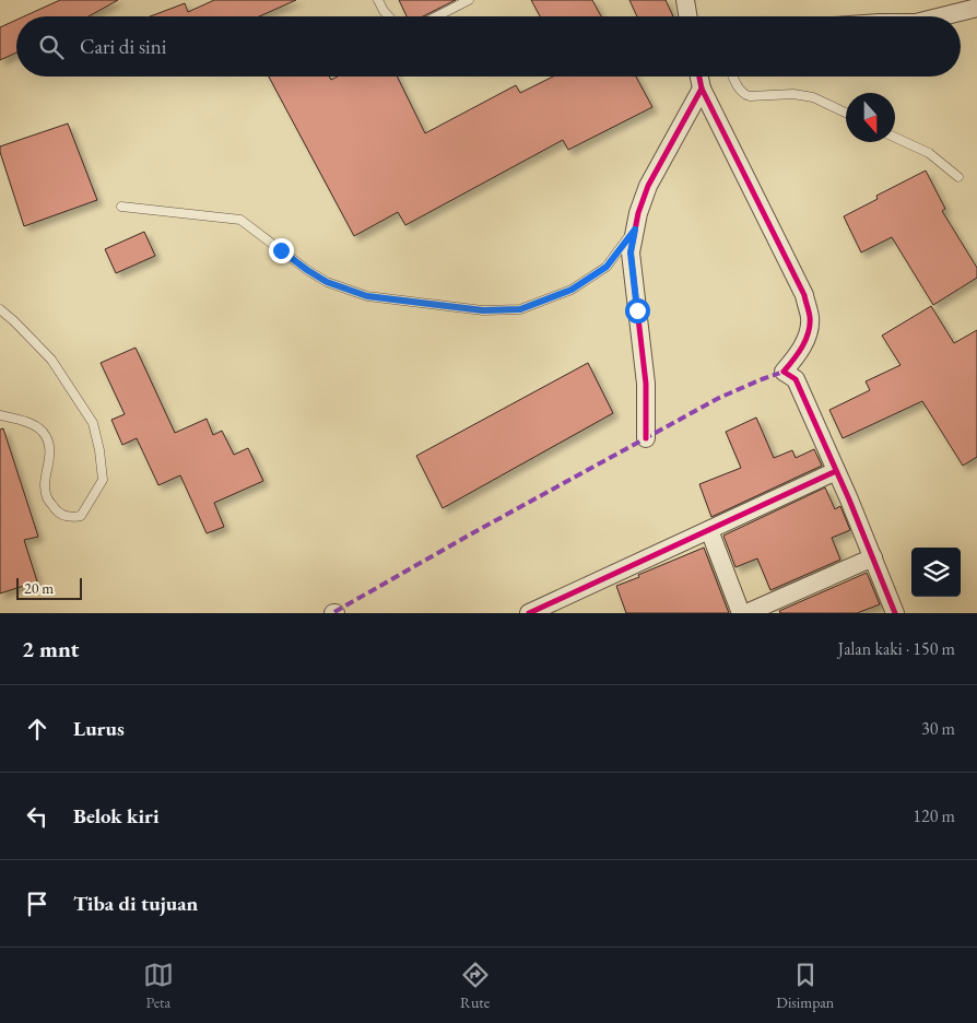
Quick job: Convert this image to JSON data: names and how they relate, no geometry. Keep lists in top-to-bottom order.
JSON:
{
  "scale_bar": "20 m",
  "north": "bottom",
  "page": {
    "search": "Cari di sini",
    "scale": "20 m",
    "heading": ["2 mnt", "Jalan kaki · 150 m"],
    "list": [
      ["Lurus", "30 m"],
      ["Belok kiri", "120 m"],
      "Tiba di tujuan"
    ],
    "nav": ["Peta", "Rute", "Disimpan"]
  }
}
